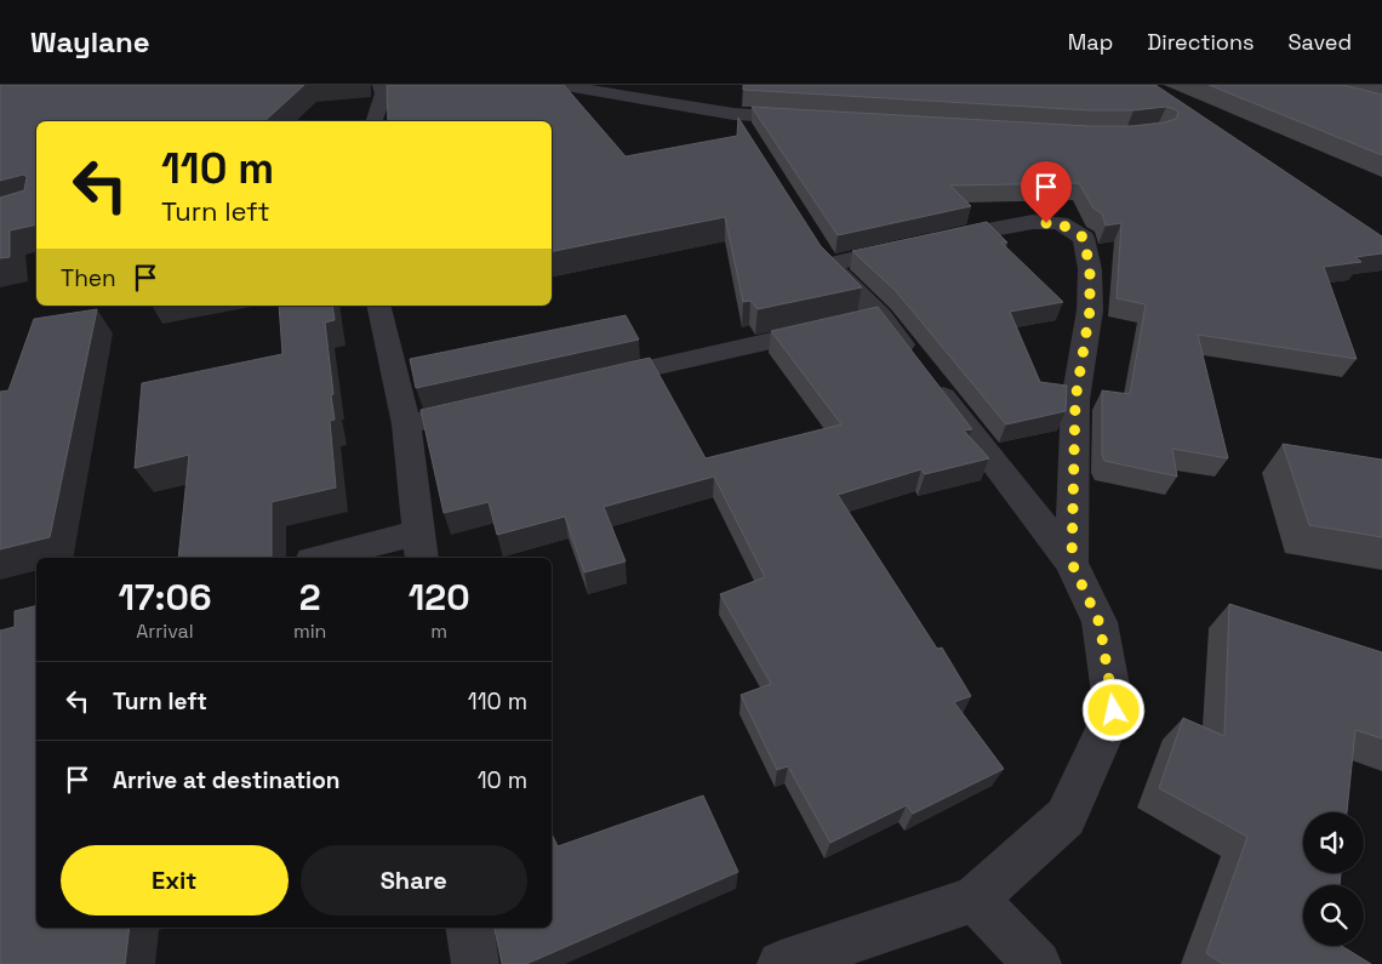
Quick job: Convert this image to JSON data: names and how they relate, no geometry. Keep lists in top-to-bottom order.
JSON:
{
  "page": {
    "header": "Waylane",
    "nav": ["Map", "Directions", "Saved"],
    "turn": ["110 m", "Turn left"],
    "then": "Then",
    "eta": [
      "17:06",
      "Arrival",
      "2",
      "min",
      "120",
      "m"
    ],
    "list": [
      {
        "name": "Turn left",
        "value": "110 m"
      },
      {
        "name": "Arrive at destination",
        "value": "10 m"
      }
    ],
    "buttons": ["Exit", "Share"]
  }
}
